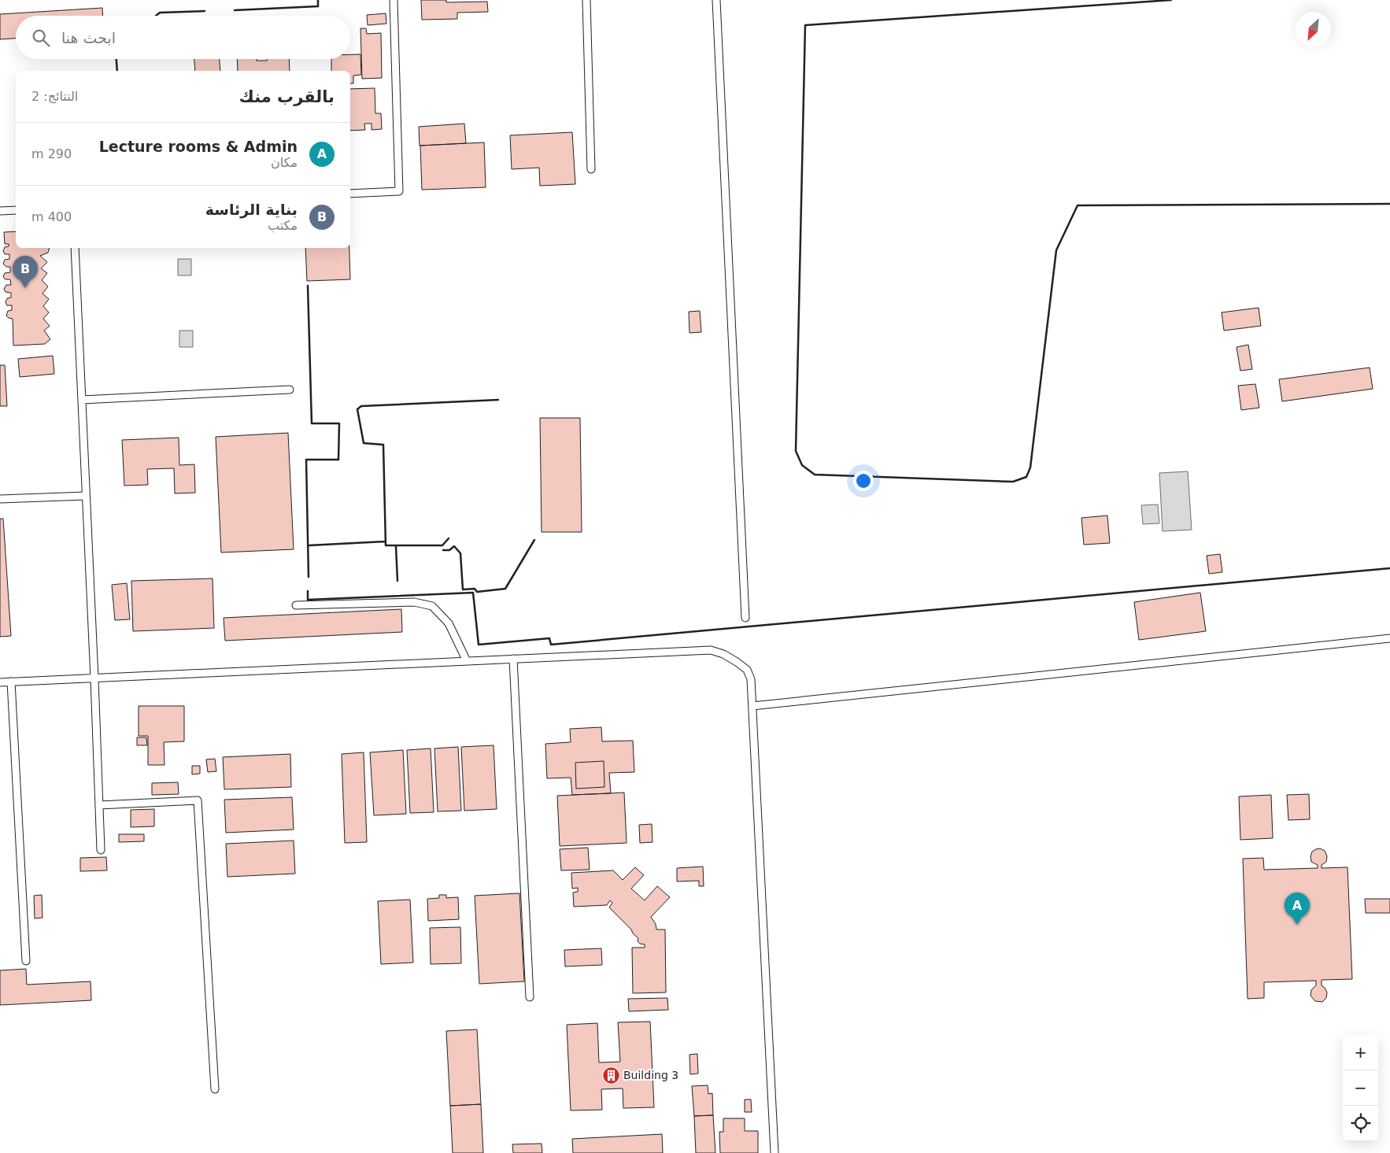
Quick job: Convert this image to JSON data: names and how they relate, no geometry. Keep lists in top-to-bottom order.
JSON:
{
  "places": {
    "building": ["Building 3"]
  },
  "north": "bottom left",
  "page": {
    "search": "ابحث هنا",
    "heading": ["بالقرب منك", "النتائج: 2"],
    "list": [
      {
        "mark": "A",
        "name": "Lecture rooms & Admin",
        "note": "مكان",
        "value": "290 m"
      },
      {
        "mark": "B",
        "name": "بناية الرئاسة",
        "note": "مكتب",
        "value": "400 m"
      }
    ],
    "pins": ["B", "A"],
    "map_buttons": ["+", "−"]
  }
}
